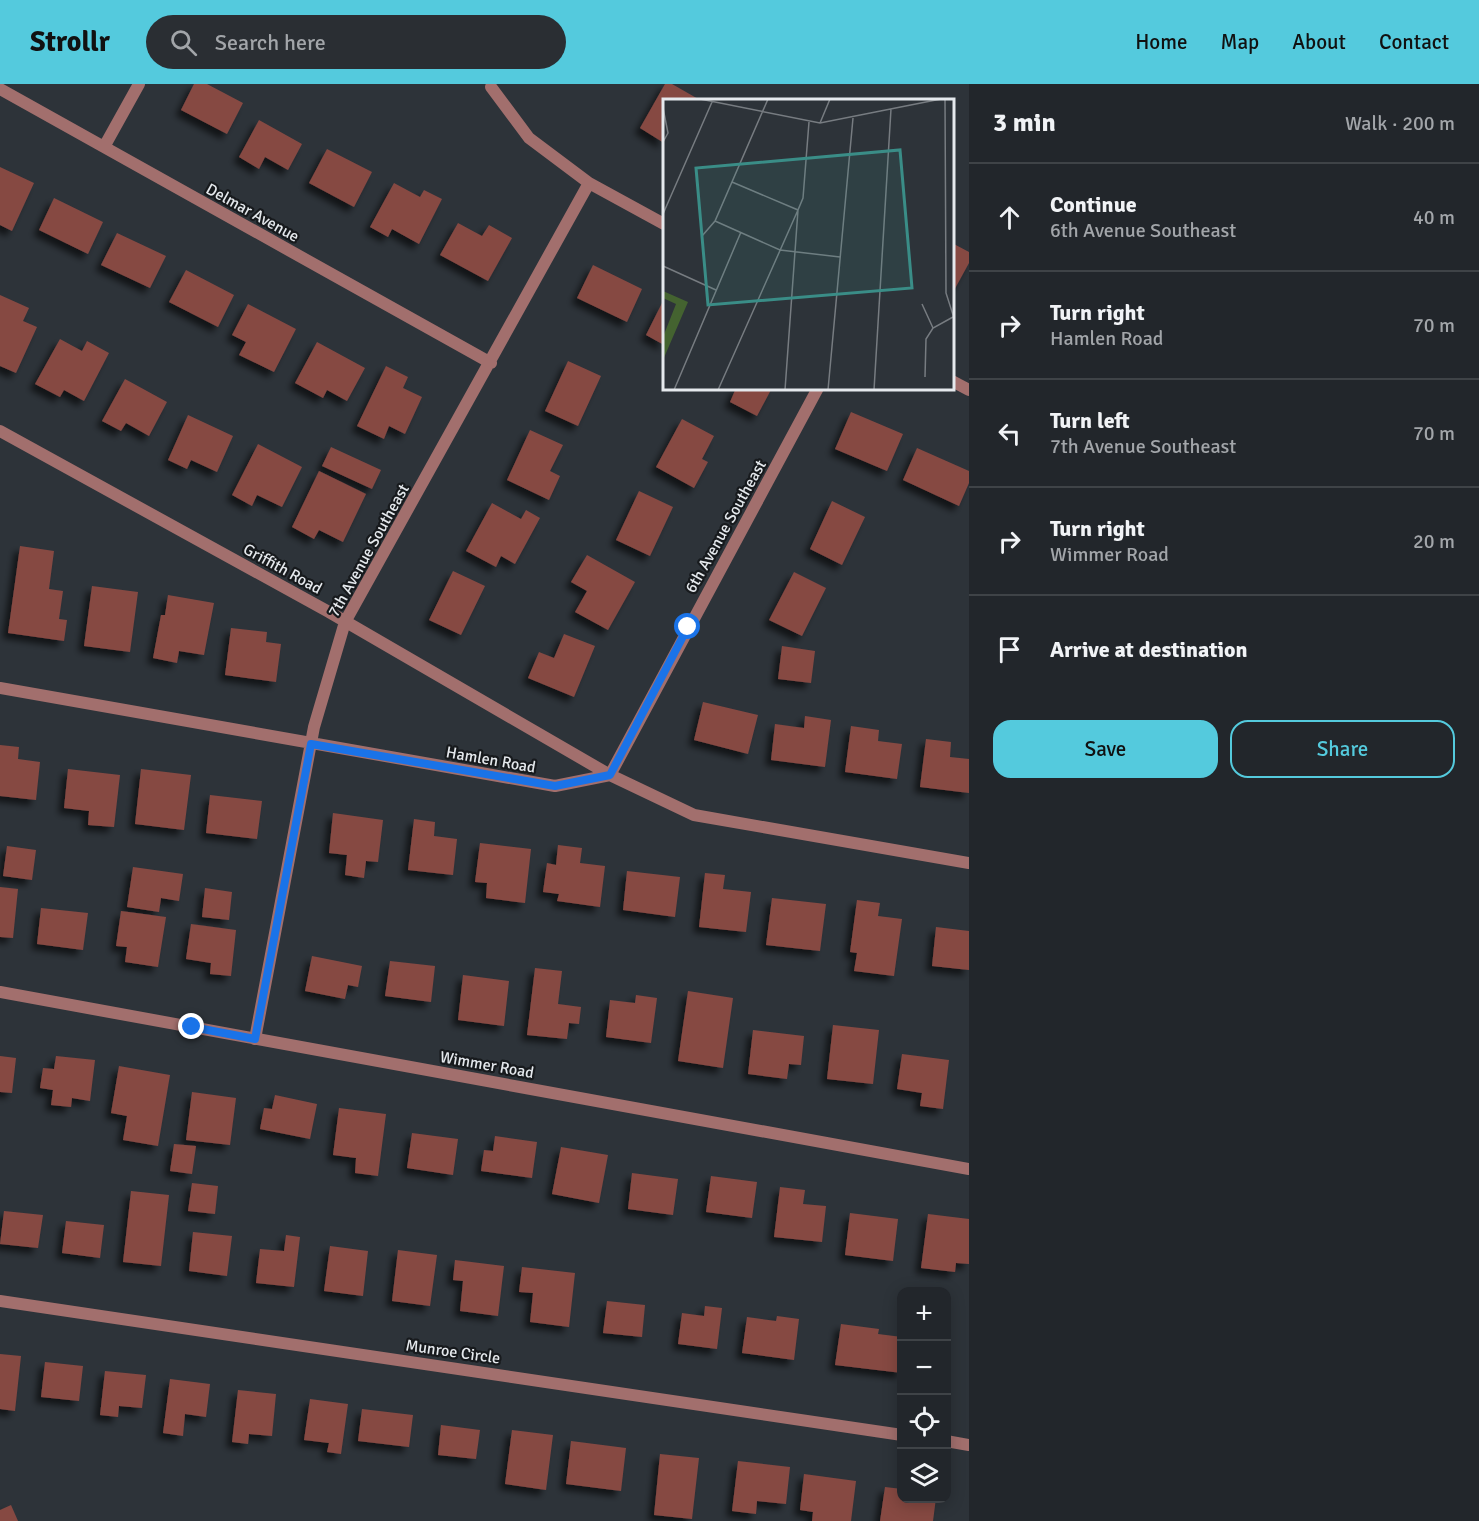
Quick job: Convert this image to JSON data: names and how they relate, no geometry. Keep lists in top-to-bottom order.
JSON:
{
  "streets": {
    "street": [
      "Delmar Avenue",
      "6th Avenue Southeast",
      "7th Avenue Southeast",
      "Griffith Road",
      "Hamlen Road",
      "Wimmer Road",
      "Munroe Circle"
    ]
  },
  "crossings": [
    ["Delmar Avenue", "7th Avenue Southeast"],
    ["6th Avenue Southeast", "Griffith Road"],
    ["6th Avenue Southeast", "Hamlen Road"],
    ["7th Avenue Southeast", "Griffith Road"],
    ["7th Avenue Southeast", "Hamlen Road"],
    ["7th Avenue Southeast", "Wimmer Road"],
    ["Griffith Road", "Hamlen Road"]
  ],
  "page": {
    "header": "Strollr",
    "search": "Search here",
    "nav": [
      "Home",
      "Map",
      "About",
      "Contact"
    ],
    "heading": ["3 min", "Walk · 200 m"],
    "list": [
      ["Continue", "6th Avenue Southeast", "40 m"],
      ["Turn right", "Hamlen Road", "70 m"],
      ["Turn left", "7th Avenue Southeast", "70 m"],
      ["Turn right", "Wimmer Road", "20 m"],
      "Arrive at destination"
    ],
    "buttons": ["Save", "Share"],
    "map_buttons": ["+", "−"]
  }
}
